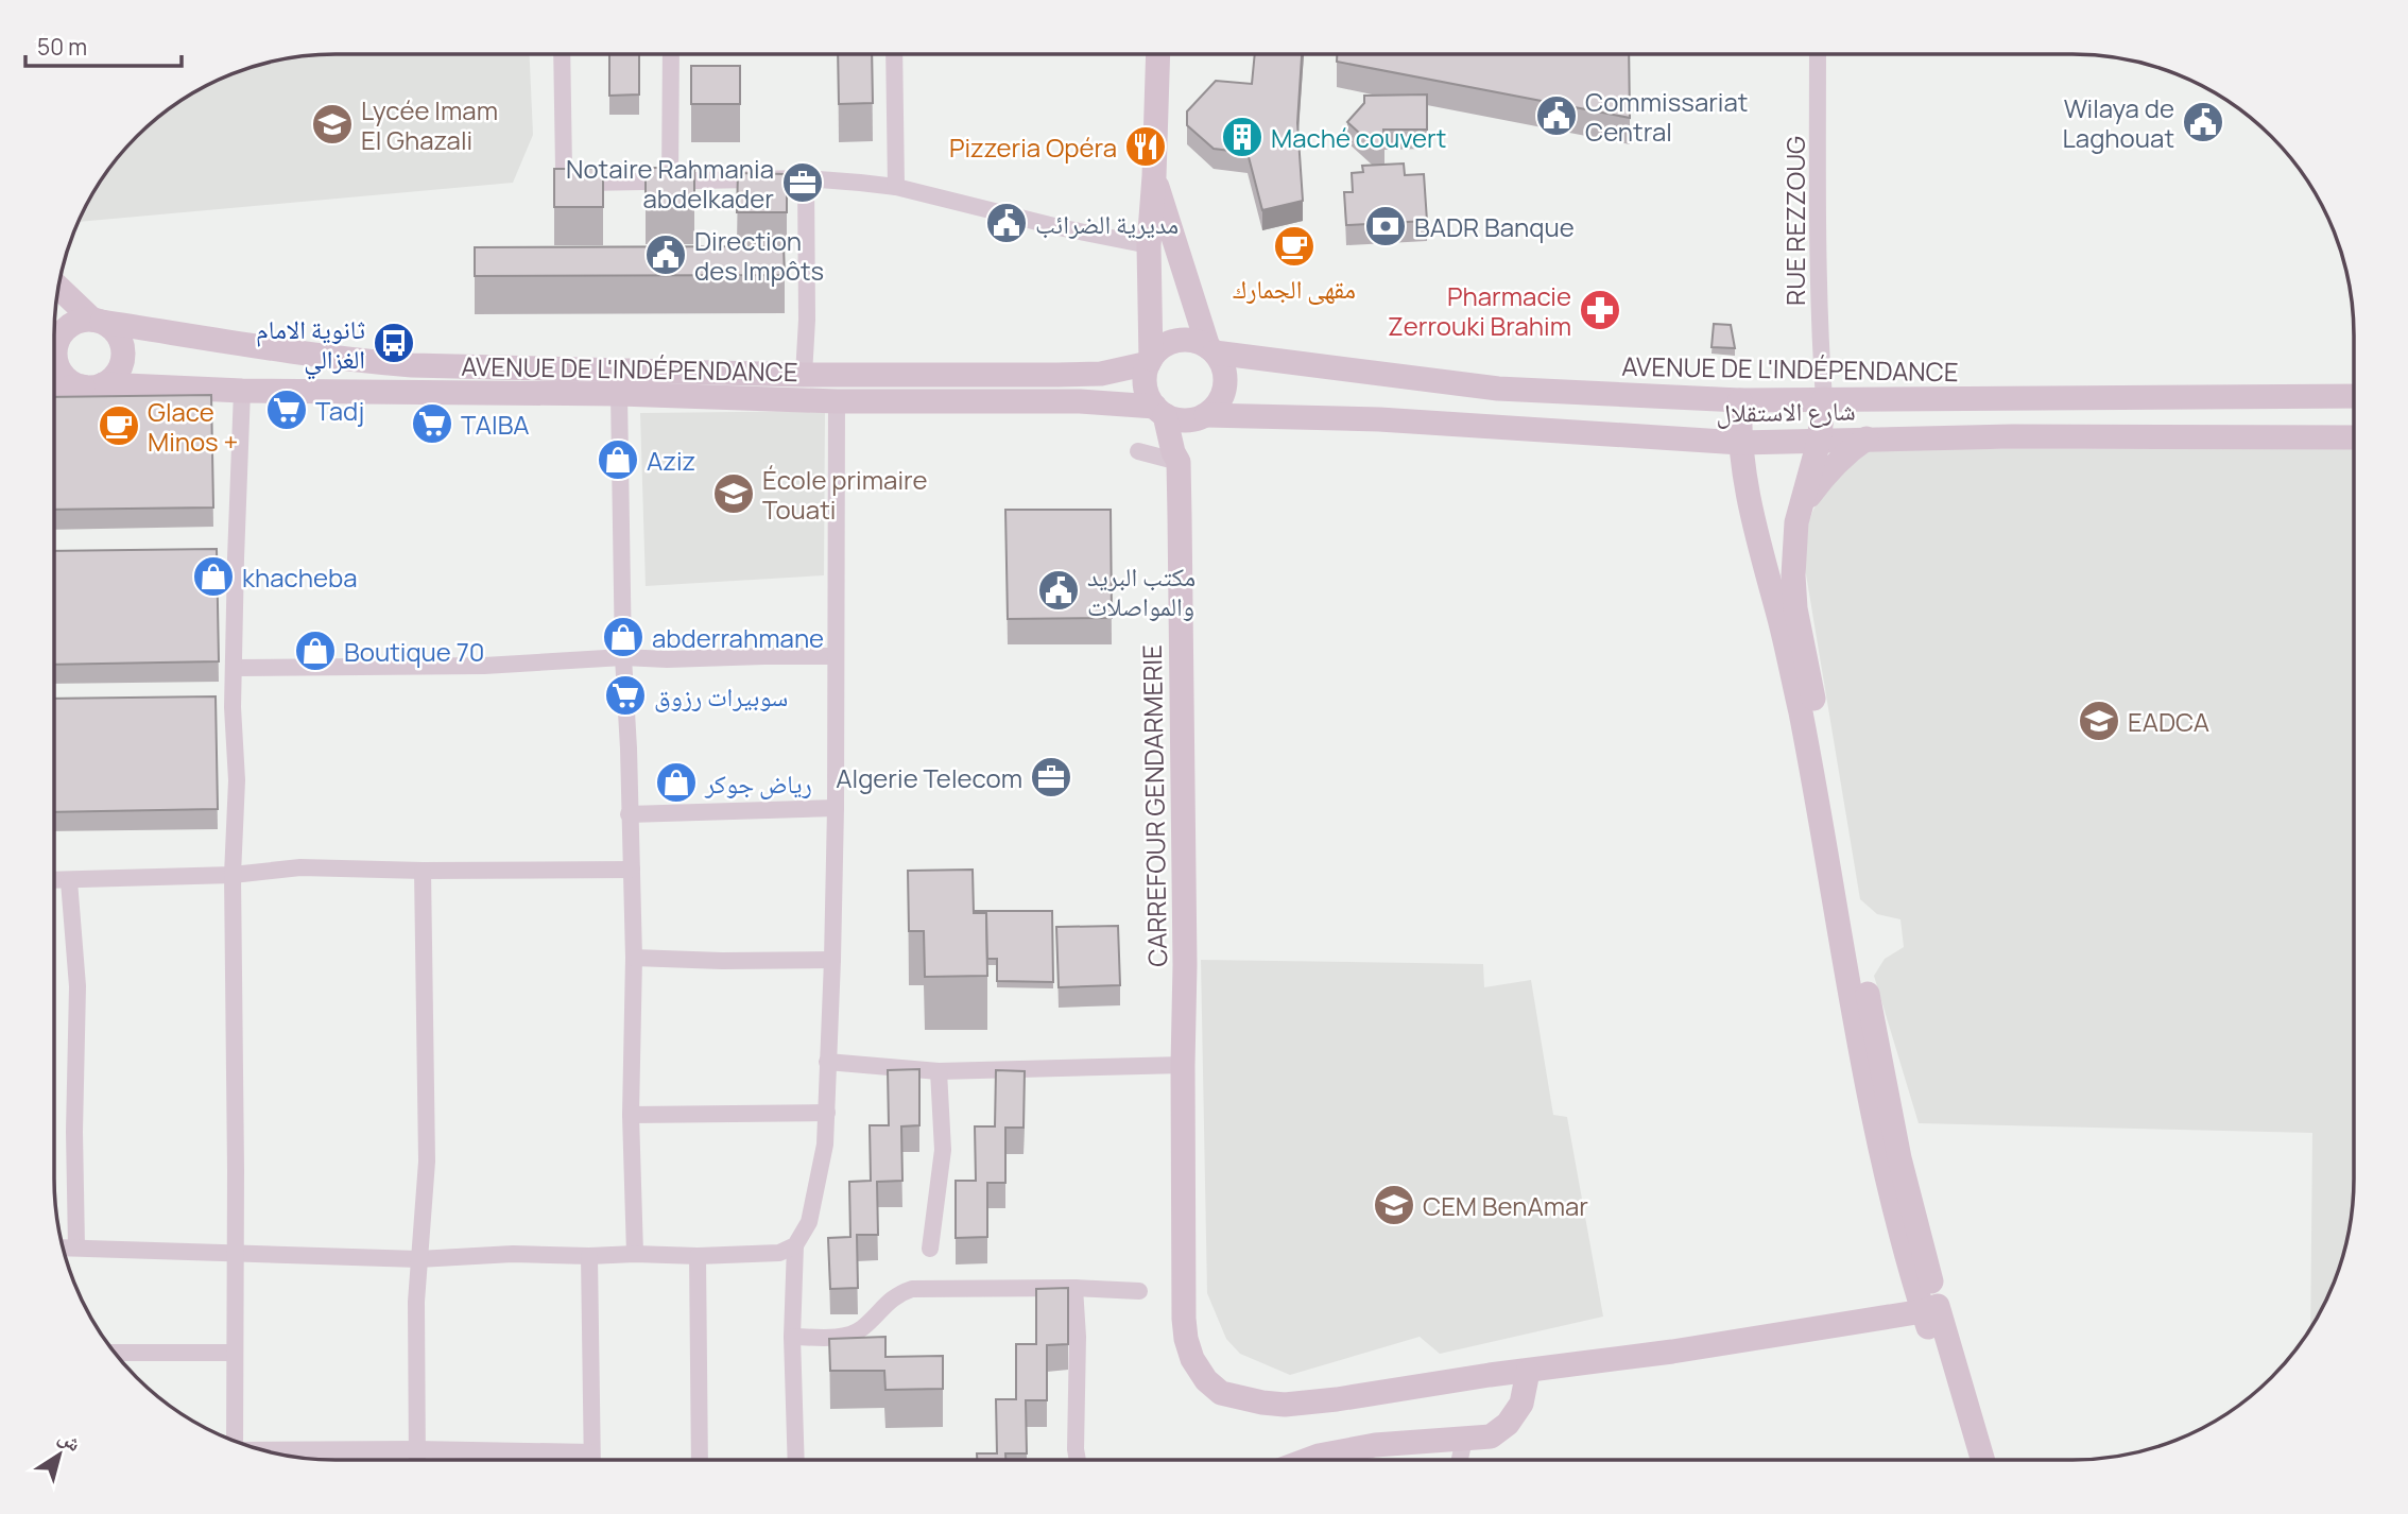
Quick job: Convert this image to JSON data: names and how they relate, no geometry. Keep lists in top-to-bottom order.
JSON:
{
  "streets": {
    "main road": ["AVENUE DE L'INDÉPENDANCE", "شارع الاستقلال", "CARREFOUR GENDARMERIE"],
    "street": ["RUE REZZOUG"]
  },
  "crossings": [
    ["RUE REZZOUG", "AVENUE DE L'INDÉPENDANCE"],
    ["AVENUE DE L'INDÉPENDANCE", "شارع الاستقلال"],
    ["AVENUE DE L'INDÉPENDANCE", "CARREFOUR GENDARMERIE"],
    ["شارع الاستقلال", "CARREFOUR GENDARMERIE"]
  ],
  "places": {
    "public building": [
      "Commissariat Central",
      "Wilaya de Laghouat",
      "مديرية الضرائب",
      "Direction des Impôts",
      "مكتب البريد والمواصلات"
    ],
    "school or university": [
      "Lycée Imam El Ghazali",
      "École primaire Touati",
      "EADCA",
      "CEM BenAmar"
    ],
    "building": ["Maché couvert"],
    "restaurant": ["Pizzeria Opéra"],
    "office": ["Notaire Rahmania abdelkader", "Algerie Telecom"],
    "bank": ["BADR Banque"],
    "cafe": ["مقهى الجمارك", "Glace Minos +"],
    "pharmacy": ["Pharmacie Zerrouki Brahim"],
    "bus stop": ["ثانوية الامام الغزالي"],
    "supermarket": ["Tadj", "TAIBA", "سوبيرات رزوق"],
    "shop": [
      "Aziz",
      "khacheba",
      "abderrahmane",
      "Boutique 70",
      "رياض جوكر"
    ]
  },
  "scale_bar": "50 m",
  "north": "top right"
}
